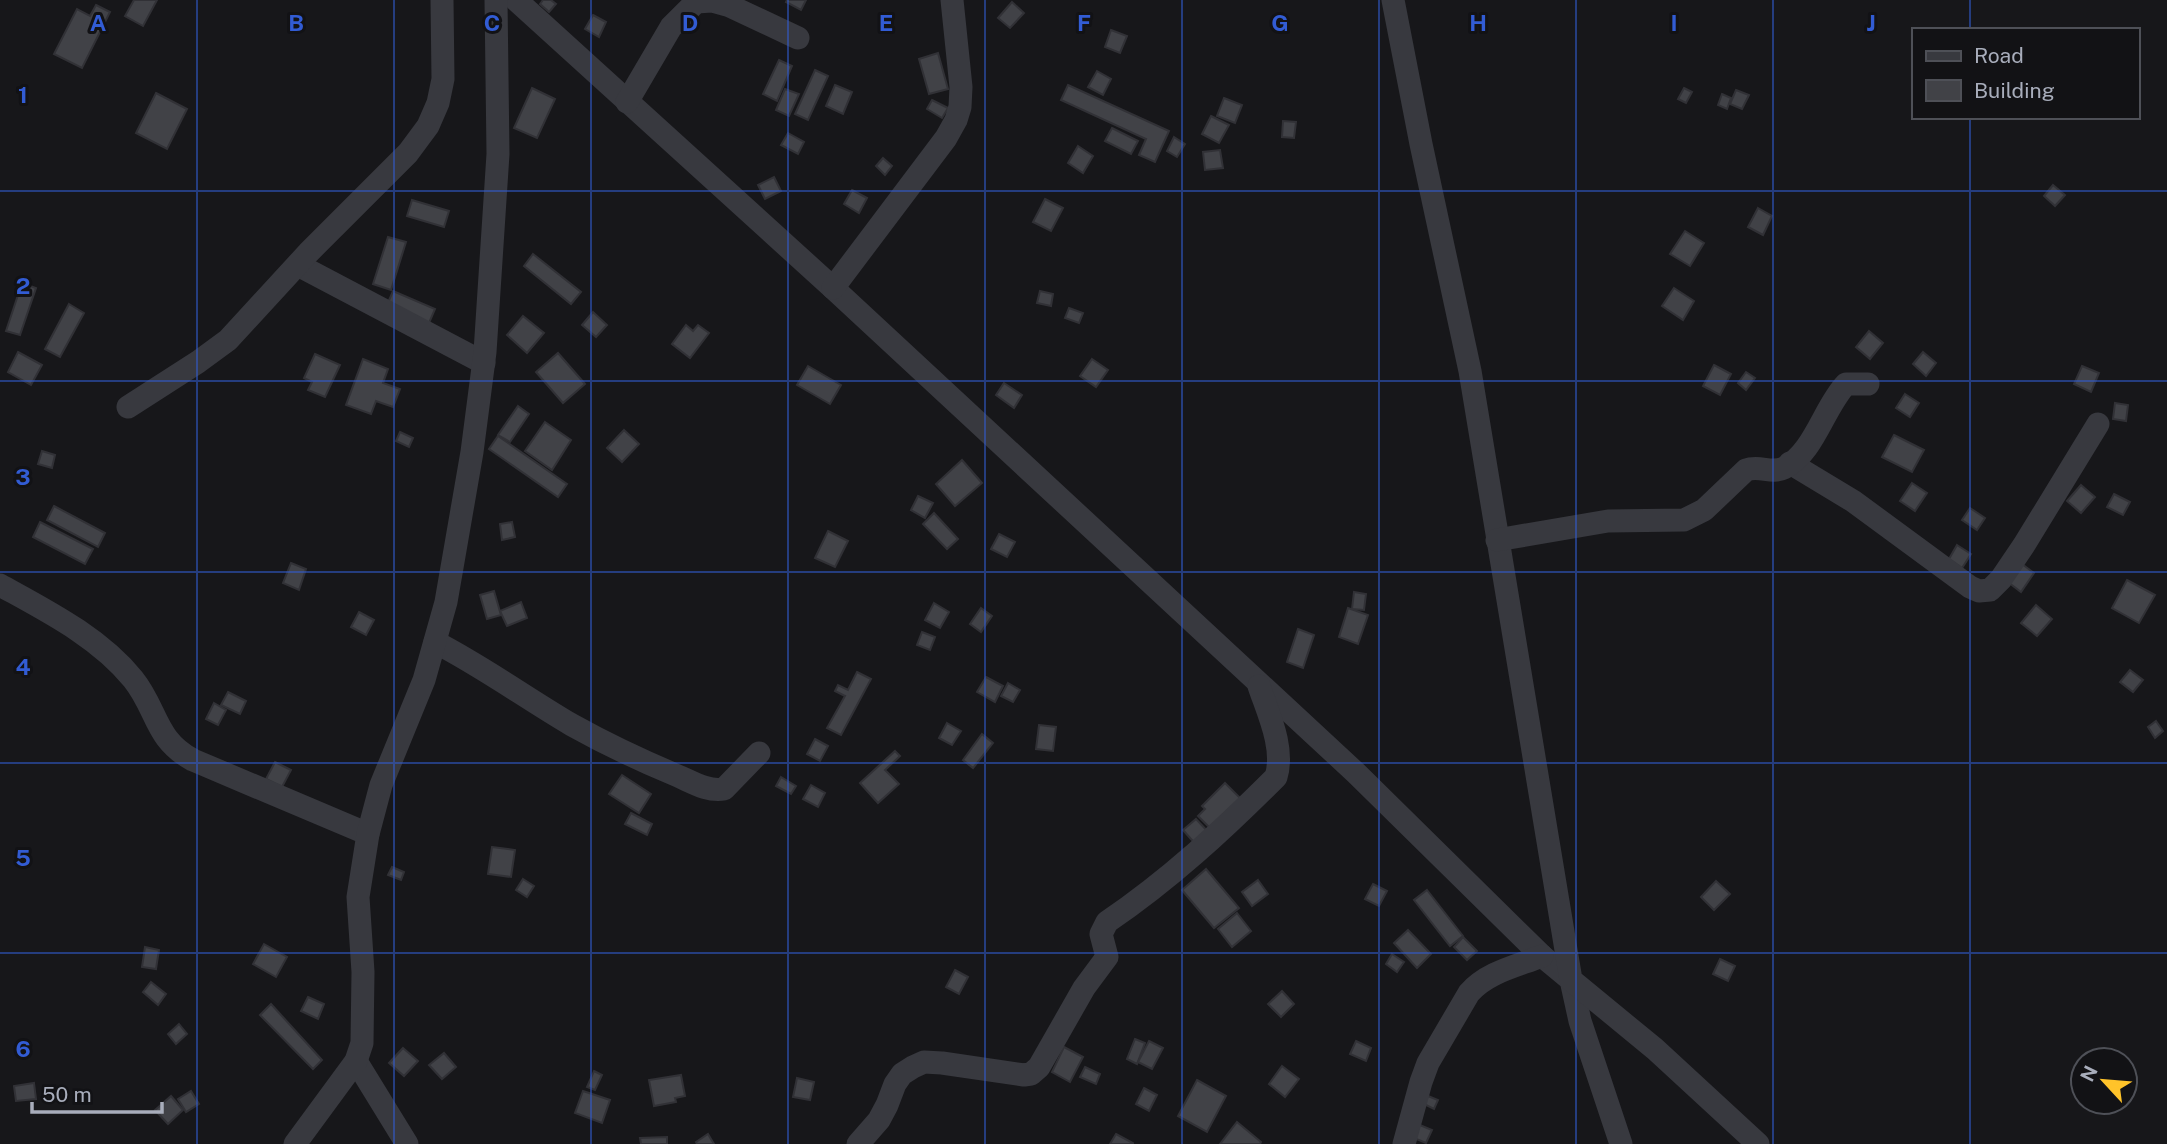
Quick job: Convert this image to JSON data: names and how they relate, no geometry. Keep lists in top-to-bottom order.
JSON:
{
  "legend": ["Road", "Building"],
  "scale_bar": "50 m",
  "north": "top left",
  "grid": {
    "columns": [
      "A",
      "B",
      "C",
      "D",
      "E",
      "F",
      "G",
      "H",
      "I",
      "J"
    ],
    "rows": [
      "1",
      "2",
      "3",
      "4",
      "5",
      "6"
    ]
  }
}
